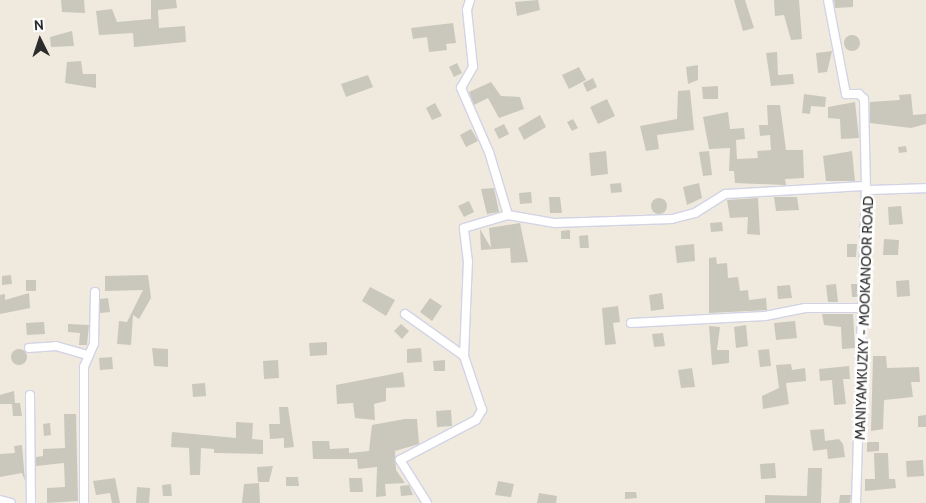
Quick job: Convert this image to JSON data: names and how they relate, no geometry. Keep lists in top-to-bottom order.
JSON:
{
  "streets": {
    "street": ["MANIYAMKUZKY - MOOKANOOR ROAD"]
  },
  "north": "top"
}
